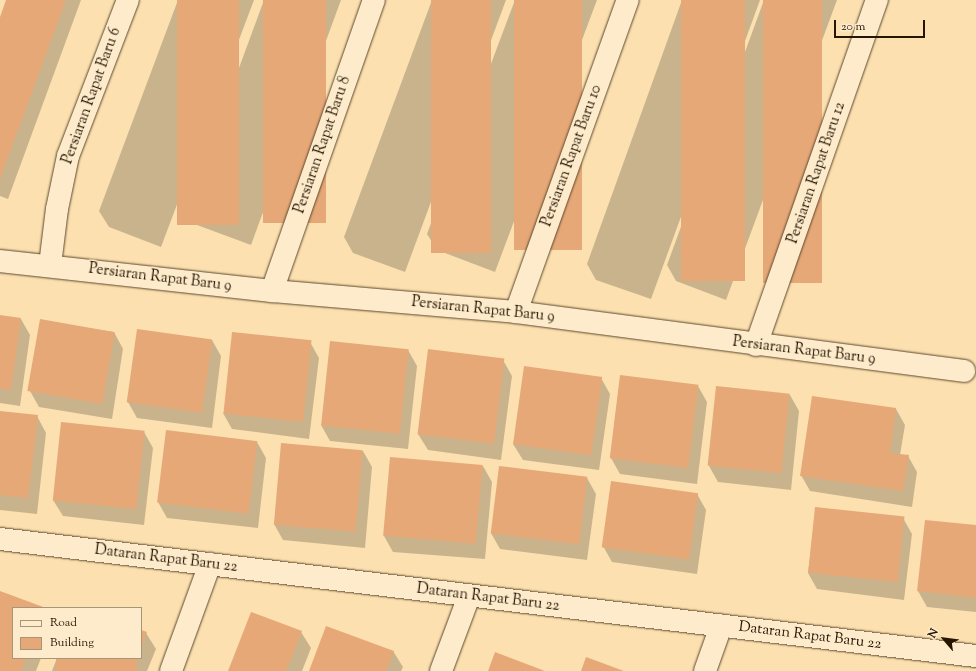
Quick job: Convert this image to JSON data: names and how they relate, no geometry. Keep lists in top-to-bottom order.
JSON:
{
  "streets": {
    "street": [
      "Persiaran Rapat Baru 6",
      "Persiaran Rapat Baru 8",
      "Persiaran Rapat Baru 10",
      "Persiaran Rapat Baru 12",
      "Persiaran Rapat Baru 9",
      "Dataran Rapat Baru 22"
    ]
  },
  "crossings": [
    ["Persiaran Rapat Baru 6", "Persiaran Rapat Baru 9"],
    ["Persiaran Rapat Baru 8", "Persiaran Rapat Baru 9"],
    ["Persiaran Rapat Baru 10", "Persiaran Rapat Baru 9"],
    ["Persiaran Rapat Baru 12", "Persiaran Rapat Baru 9"]
  ],
  "legend": ["Road", "Building"],
  "scale_bar": "20 m",
  "north": "top left"
}
